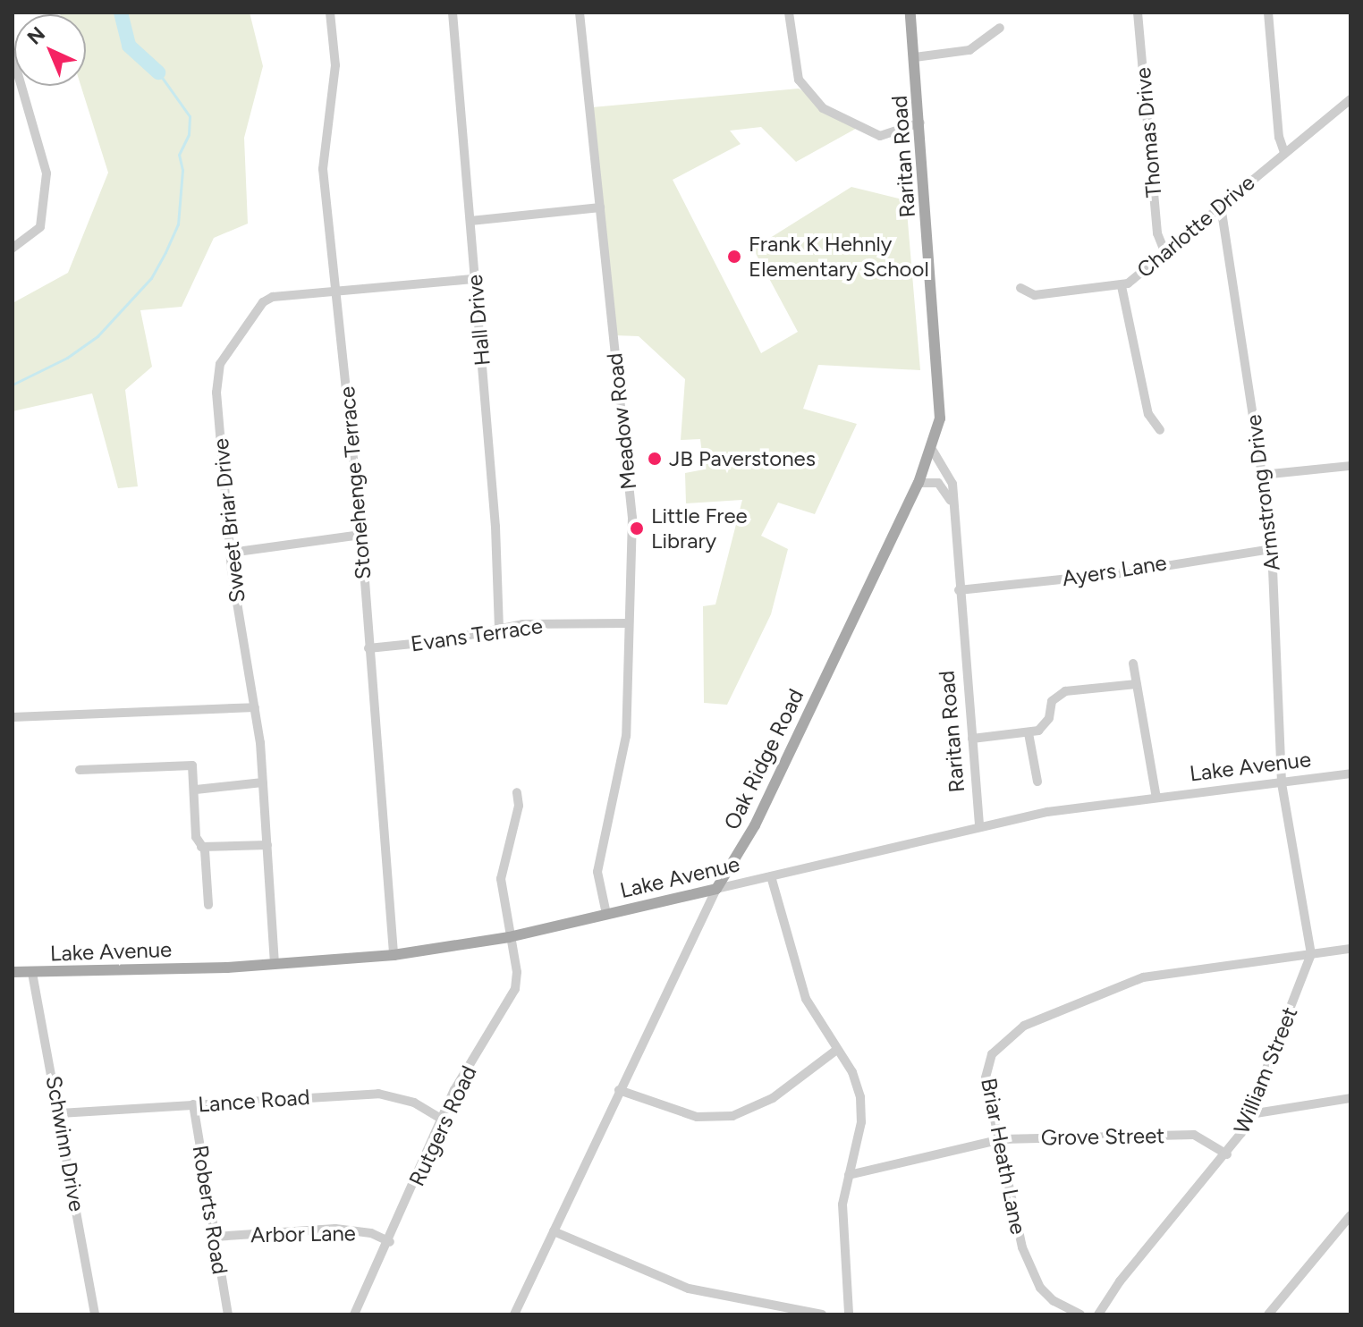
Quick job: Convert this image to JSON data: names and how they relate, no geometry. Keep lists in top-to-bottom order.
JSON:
{
  "streets": {
    "main road": ["Raritan Road", "Oak Ridge Road", "Lake Avenue"],
    "street": [
      "Thomas Drive",
      "Charlotte Drive",
      "Hall Drive",
      "Meadow Road",
      "Stonehenge Terrace",
      "Armstrong Drive",
      "Sweet Briar Drive",
      "Ayers Lane",
      "Evans Terrace",
      "William Street",
      "Lance Road",
      "Rutgers Road",
      "Grove Street",
      "Schwinn Drive",
      "Briar Heath Lane",
      "Roberts Road",
      "Arbor Lane"
    ]
  },
  "crossings": [
    ["Thomas Drive", "Charlotte Drive"],
    ["Raritan Road", "Ayers Lane"],
    ["Raritan Road", "Oak Ridge Road"],
    ["Raritan Road", "Lake Avenue"],
    ["Charlotte Drive", "Armstrong Drive"],
    ["Hall Drive", "Sweet Briar Drive"],
    ["Hall Drive", "Evans Terrace"],
    ["Meadow Road", "Evans Terrace"],
    ["Meadow Road", "Lake Avenue"],
    ["Stonehenge Terrace", "Sweet Briar Drive"],
    ["Stonehenge Terrace", "Evans Terrace"],
    ["Stonehenge Terrace", "Lake Avenue"],
    ["Armstrong Drive", "Ayers Lane"],
    ["Armstrong Drive", "Lake Avenue"],
    ["Sweet Briar Drive", "Lake Avenue"],
    ["Oak Ridge Road", "Lake Avenue"],
    ["Lake Avenue", "Rutgers Road"],
    ["Lake Avenue", "Schwinn Drive"],
    ["William Street", "Grove Street"],
    ["William Street", "Briar Heath Lane"],
    ["Lance Road", "Rutgers Road"],
    ["Lance Road", "Schwinn Drive"],
    ["Lance Road", "Roberts Road"],
    ["Rutgers Road", "Arbor Lane"],
    ["Grove Street", "Briar Heath Lane"],
    ["Roberts Road", "Arbor Lane"]
  ],
  "places": ["Frank K Hehnly Elementary School", "JB Paverstones", "Little Free Library"],
  "north": "top left"
}
